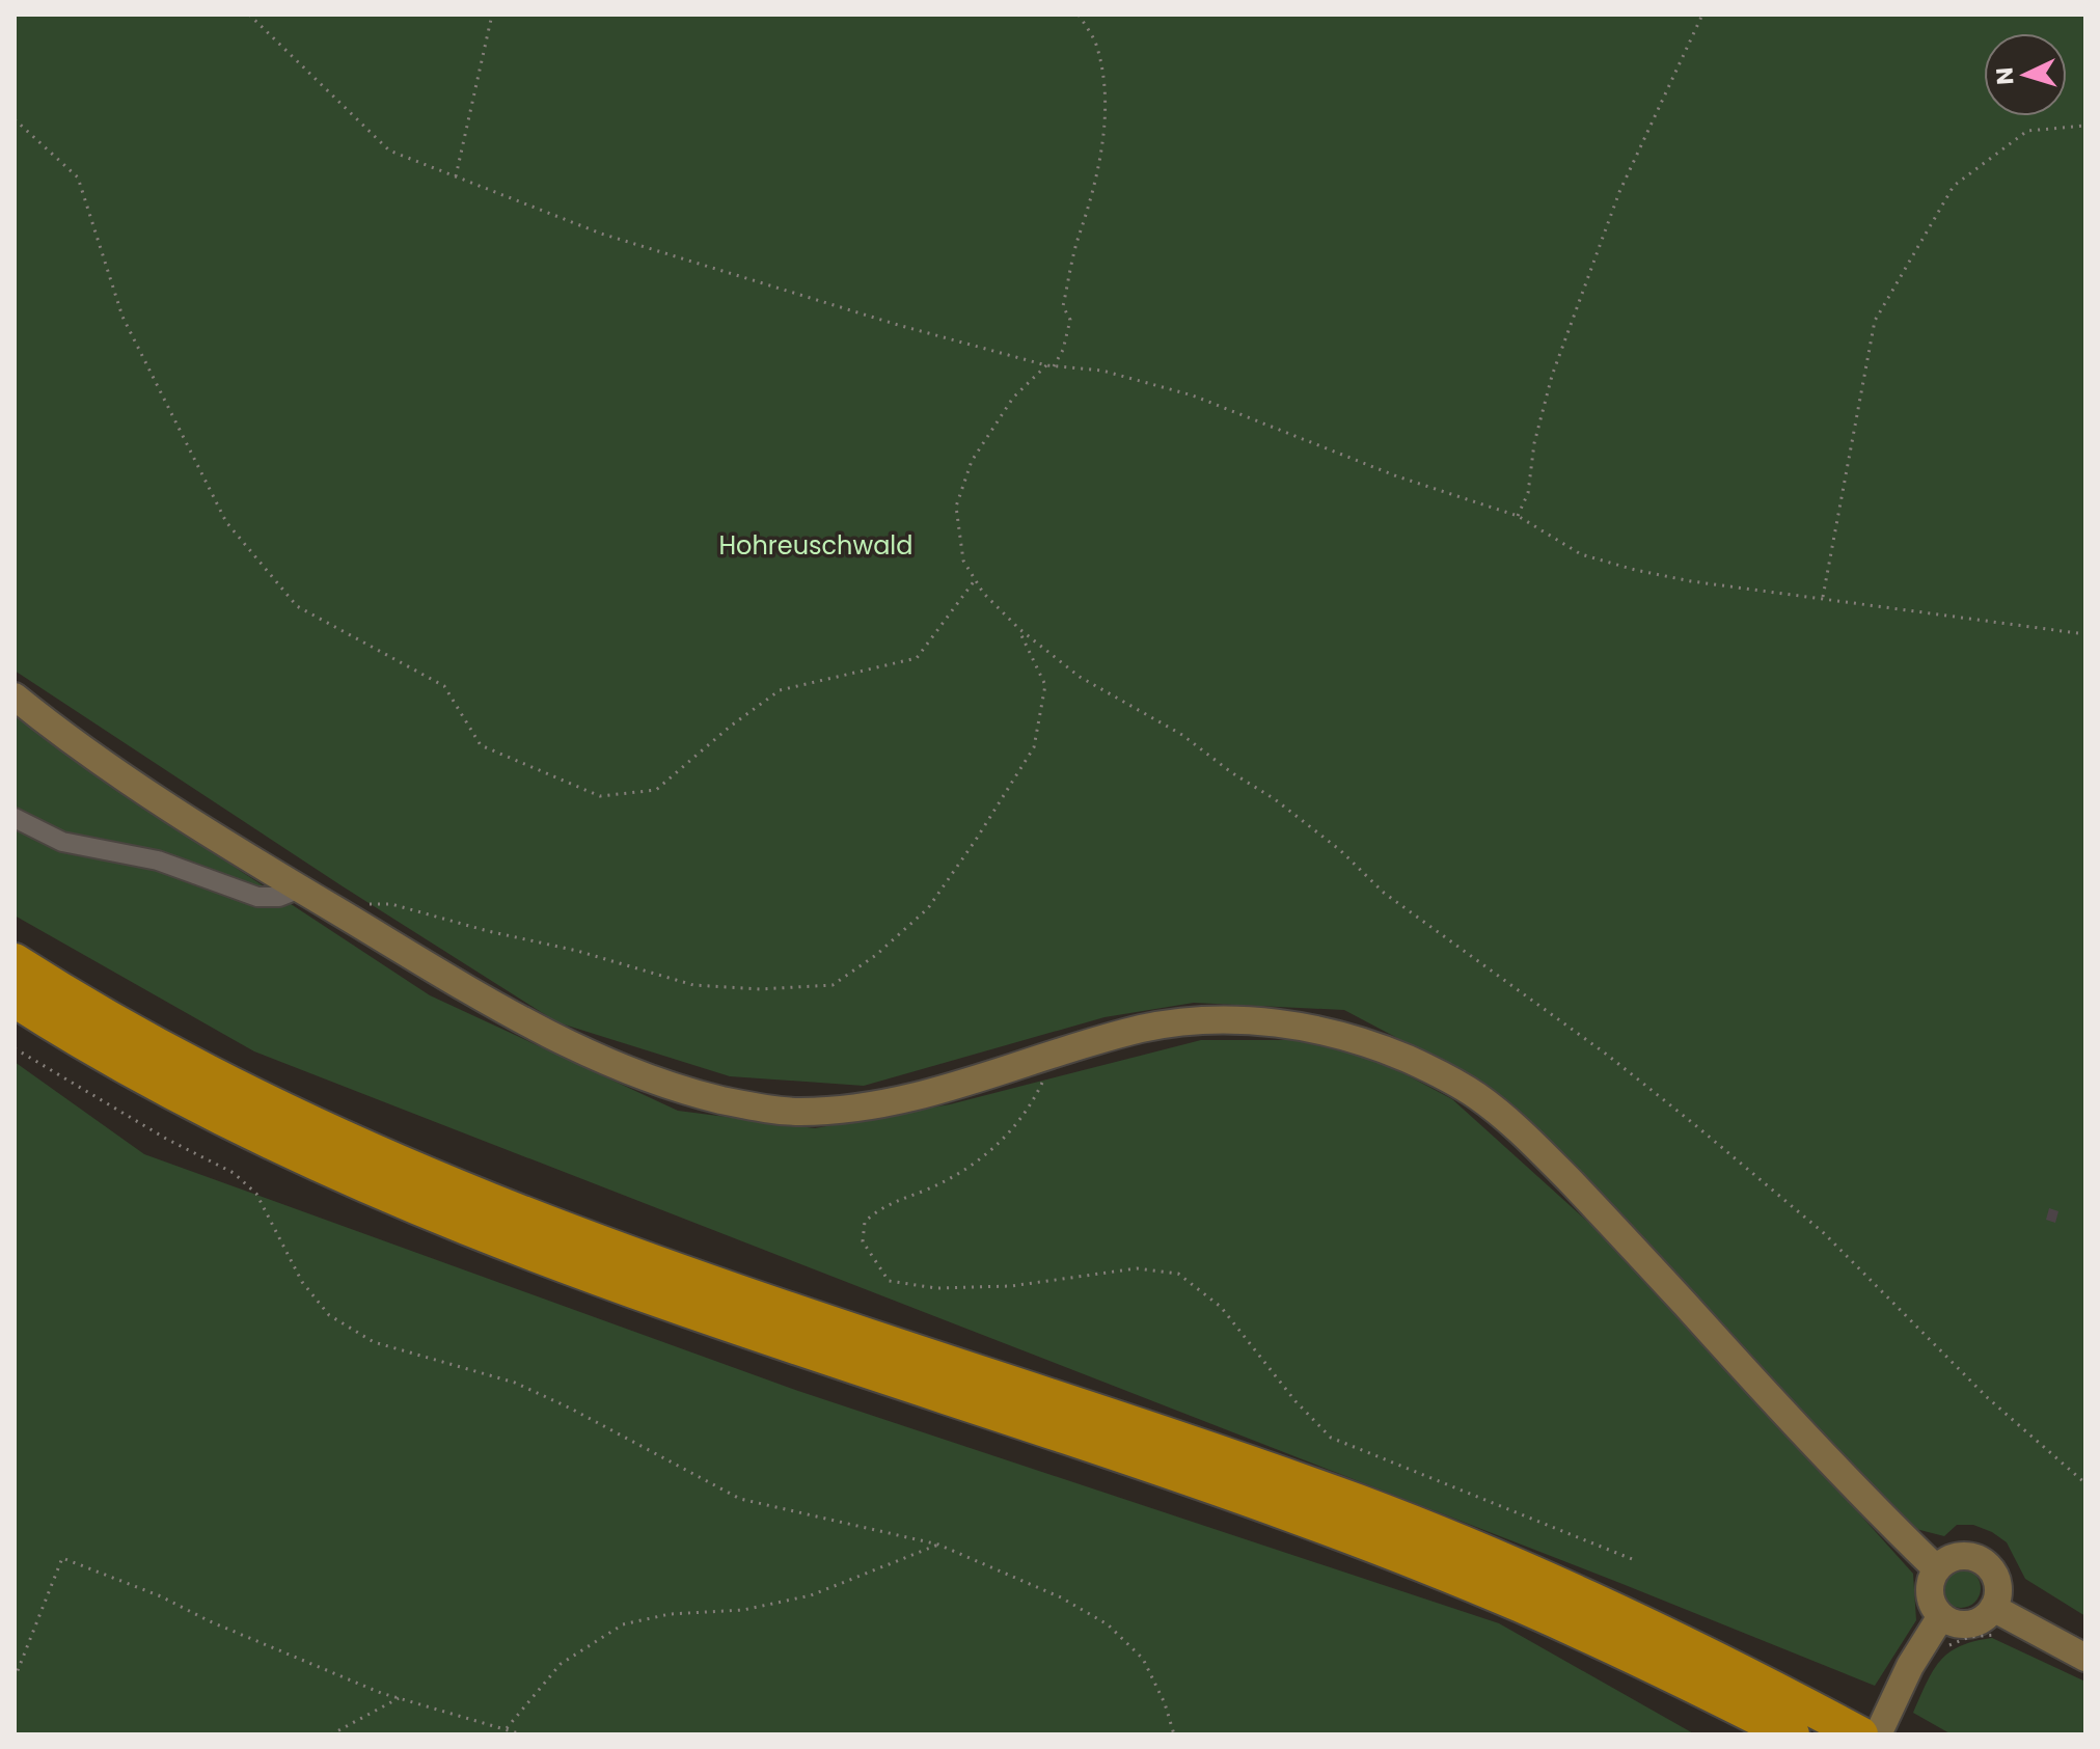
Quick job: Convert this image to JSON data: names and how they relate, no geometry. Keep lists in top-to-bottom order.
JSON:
{
  "parks": ["Hohreuschwald"],
  "north": "left"
}
